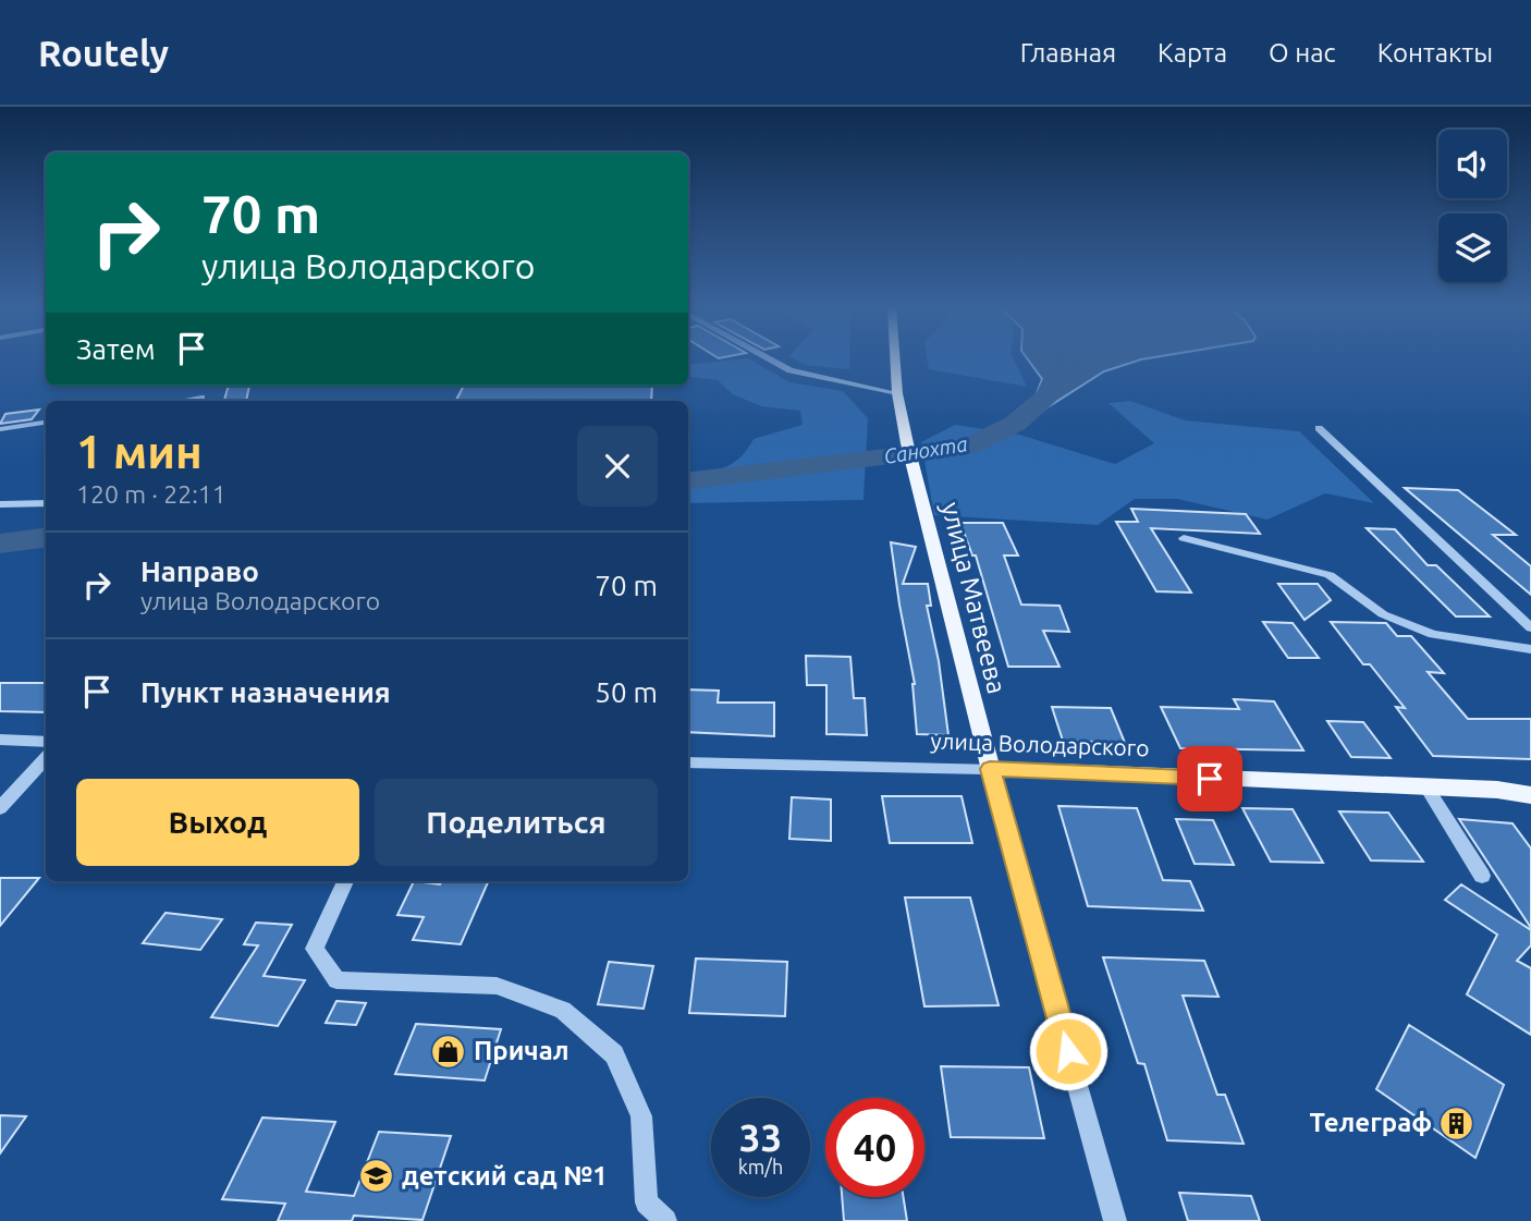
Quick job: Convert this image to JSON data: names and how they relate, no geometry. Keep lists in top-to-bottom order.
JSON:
{
  "streets": {
    "main road": ["улица Матвеева", "улица Володарского"]
  },
  "crossings": [
    ["улица Матвеева", "улица Володарского"]
  ],
  "water": ["Санохта"],
  "places": {
    "shop": ["Причал"],
    "building": ["Телеграф"],
    "school or university": ["детский сад №1"]
  },
  "page": {
    "header": "Routely",
    "nav": [
      "Главная",
      "Карта",
      "О нас",
      "Контакты"
    ],
    "turn": ["70 m", "улица Володарского"],
    "then": "Затем",
    "heading": ["1 мин", "120 m · 22:11"],
    "list": [
      {
        "name": "Направо",
        "note": "улица Володарского",
        "value": "70 m"
      },
      {
        "name": "Пункт назначения",
        "value": "50 m"
      }
    ],
    "buttons": ["Выход", "Поделиться"],
    "speed": "33 km/h",
    "limit": "40"
  }
}
